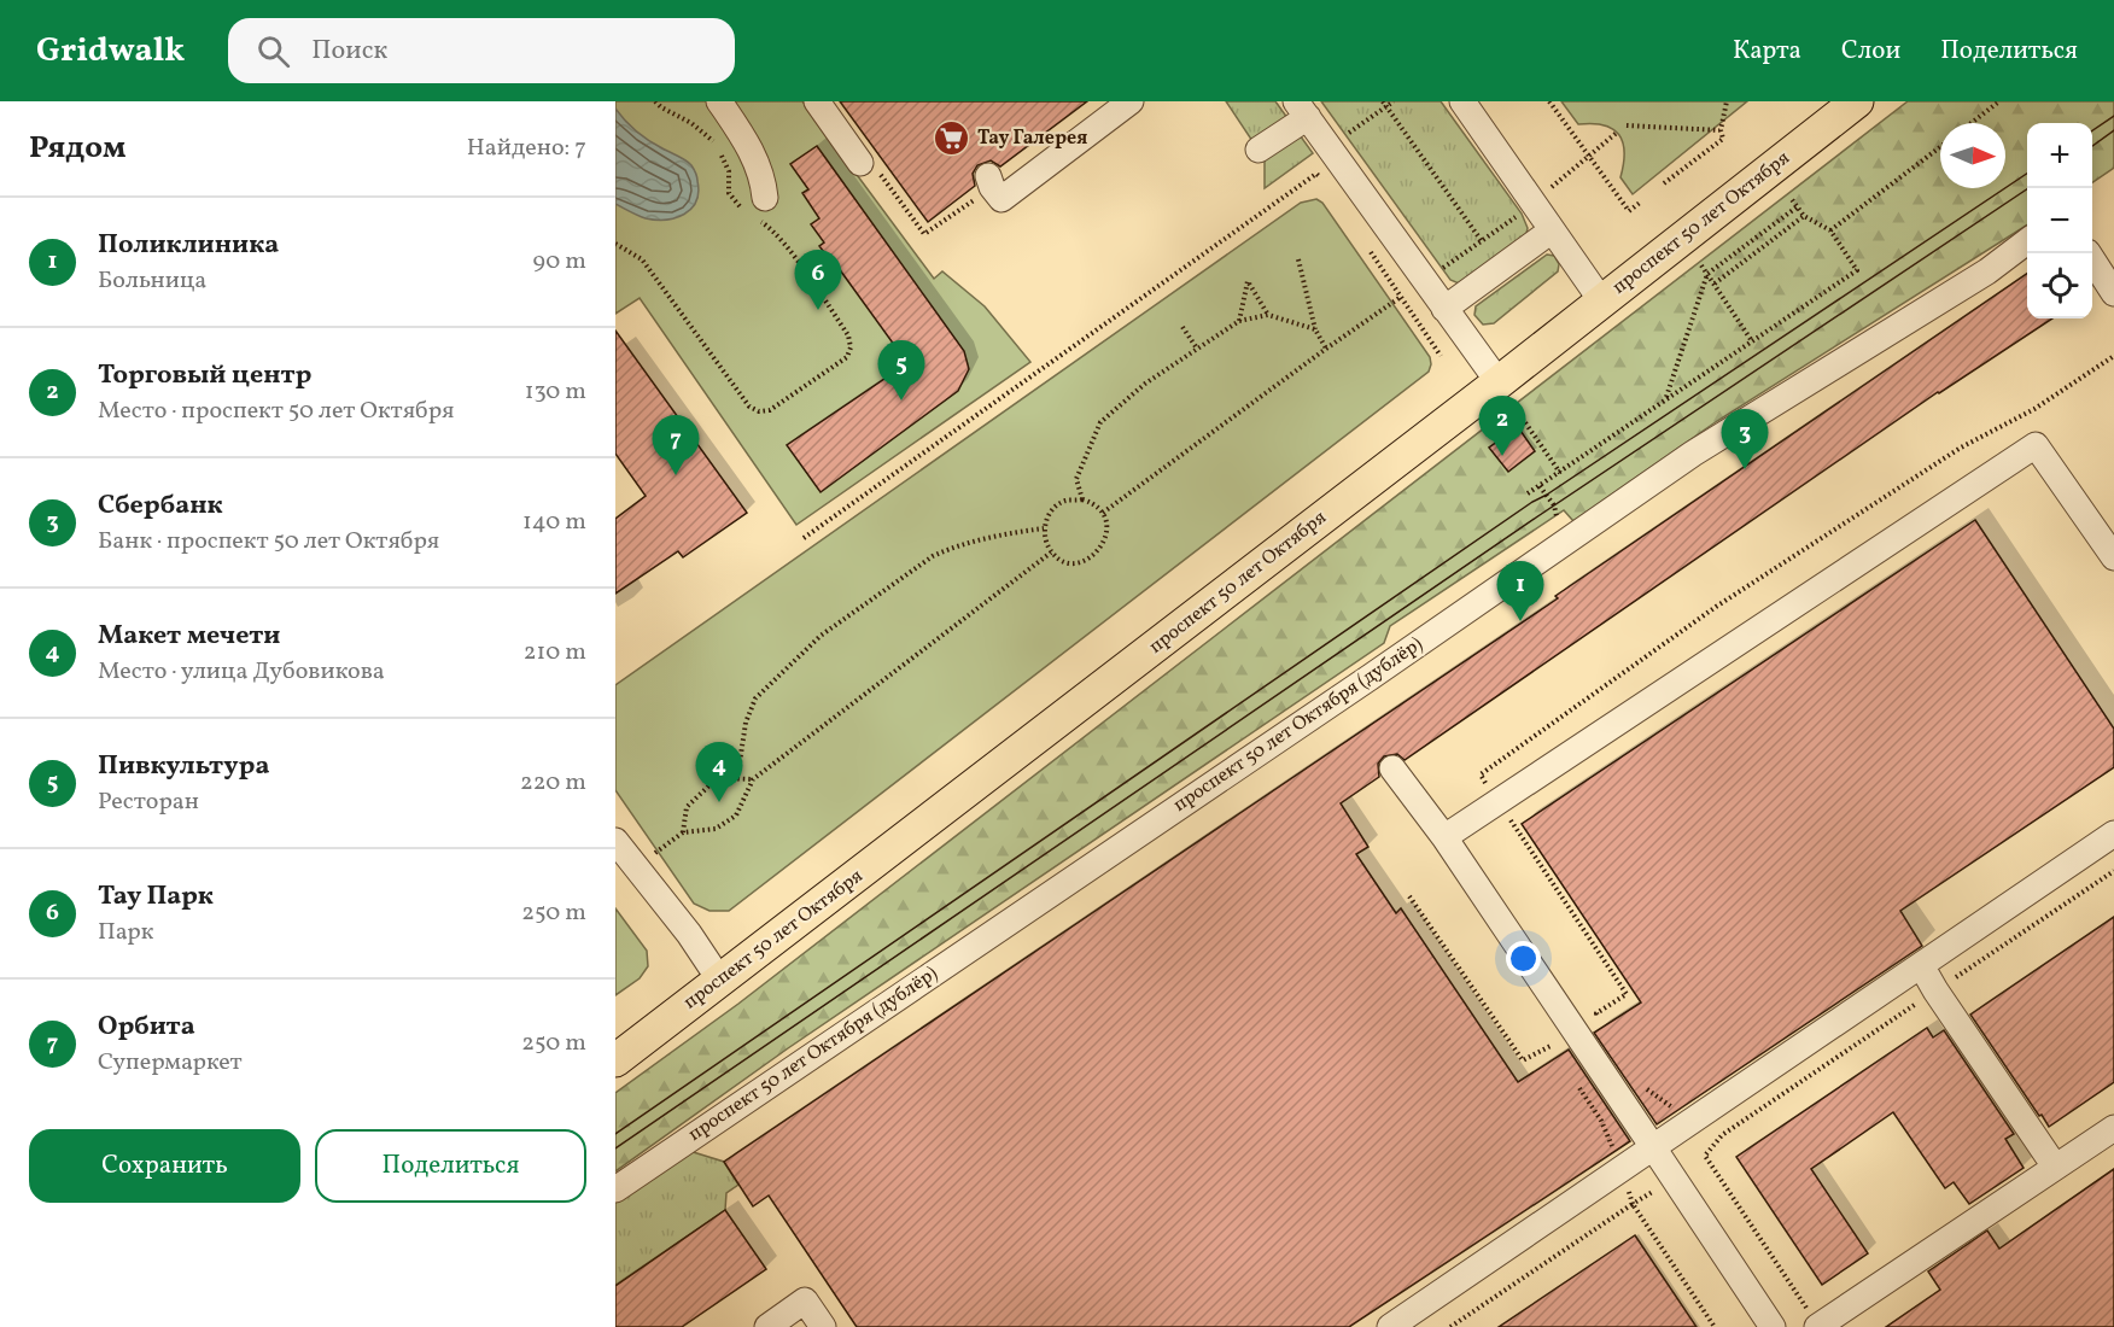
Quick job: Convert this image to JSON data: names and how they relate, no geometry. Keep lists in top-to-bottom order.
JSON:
{
  "streets": {
    "main road": ["проспект 50 лет Октября"],
    "street": ["проспект 50 лет Октября (дублёр)"]
  },
  "places": {
    "supermarket": ["Тау Галерея"]
  },
  "north": "right",
  "page": {
    "header": "Gridwalk",
    "search": "Поиск",
    "nav": ["Карта", "Слои", "Поделиться"],
    "heading": ["Рядом", "Найдено: 7"],
    "map_buttons": ["+", "−"],
    "list": [
      {
        "mark": "1",
        "name": "Поликлиника",
        "note": "Больница",
        "value": "90 m"
      },
      {
        "mark": "2",
        "name": "Торговый центр",
        "note": "Место · проспект 50 лет Октября",
        "value": "130 m"
      },
      {
        "mark": "3",
        "name": "Сбербанк",
        "note": "Банк · проспект 50 лет Октября",
        "value": "140 m"
      },
      {
        "mark": "4",
        "name": "Макет мечети",
        "note": "Место · улица Дубовикова",
        "value": "210 m"
      },
      {
        "mark": "5",
        "name": "Пивкультура",
        "note": "Ресторан",
        "value": "220 m"
      },
      {
        "mark": "6",
        "name": "Тау Парк",
        "note": "Парк",
        "value": "250 m"
      },
      {
        "mark": "7",
        "name": "Орбита",
        "note": "Супермаркет",
        "value": "250 m"
      }
    ],
    "pins": [
      "6",
      "5",
      "2",
      "3",
      "7",
      "1",
      "4"
    ],
    "buttons": ["Сохранить", "Поделиться"]
  }
}
